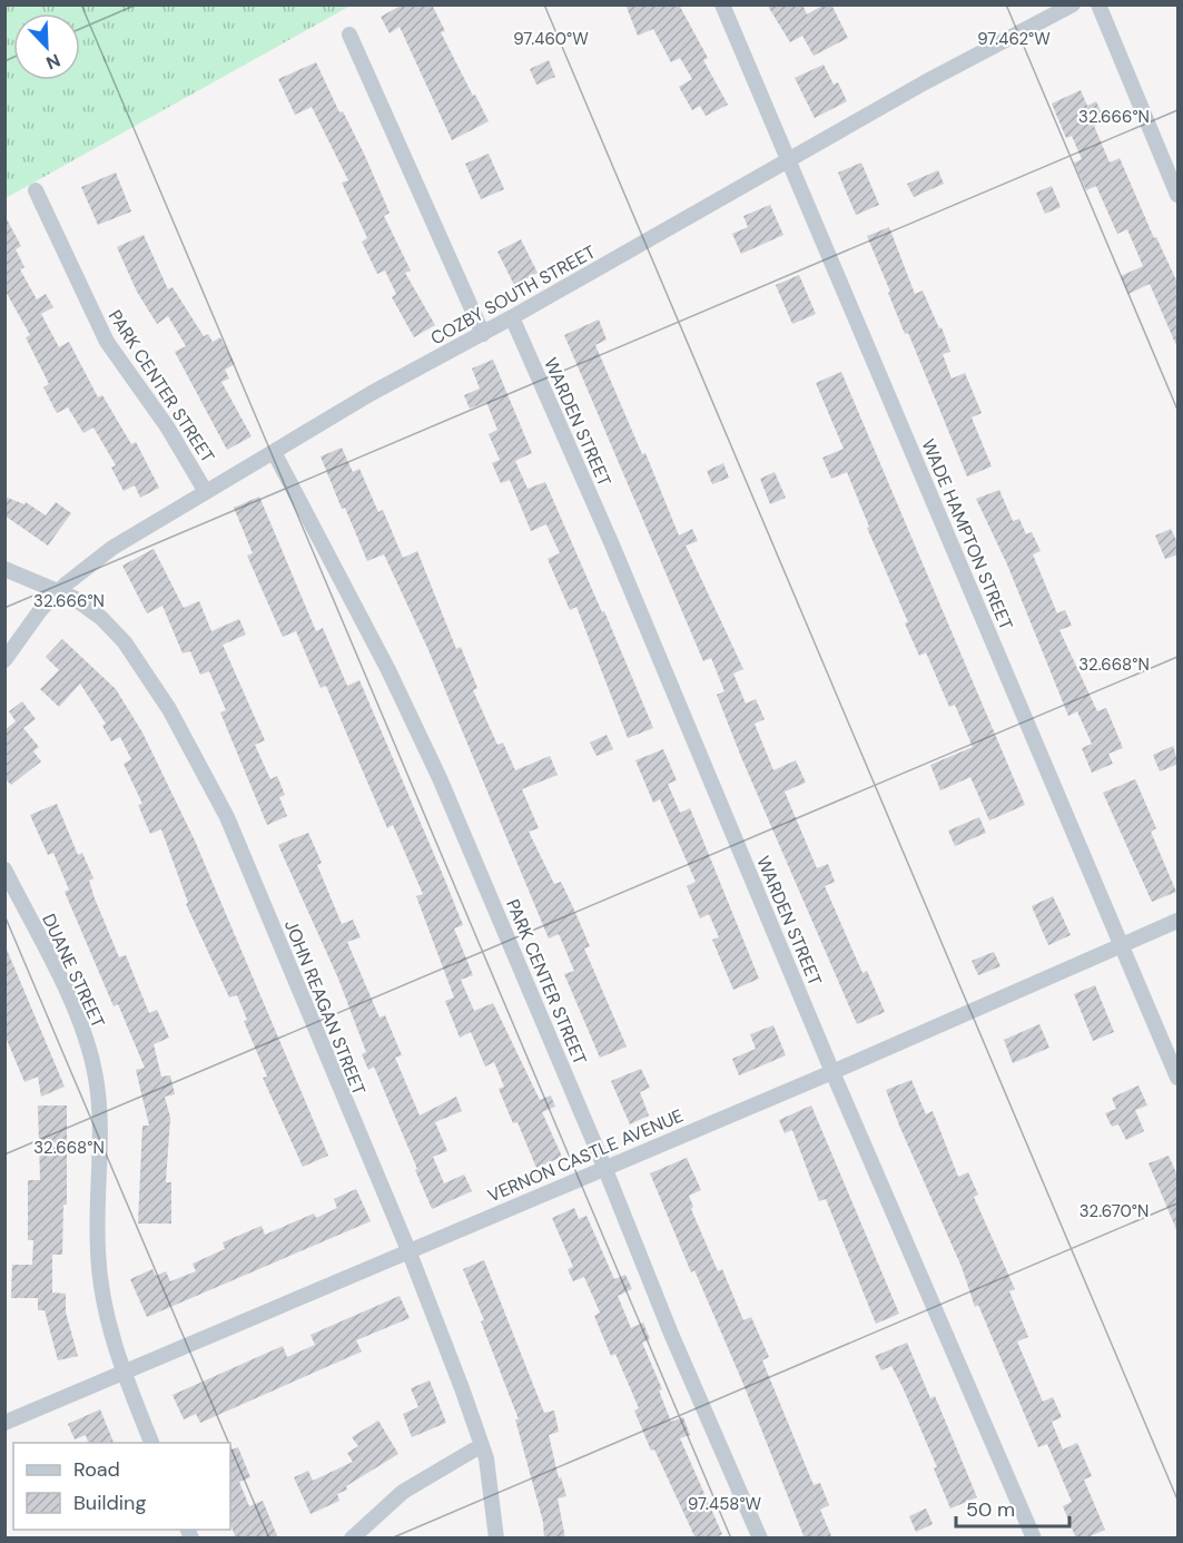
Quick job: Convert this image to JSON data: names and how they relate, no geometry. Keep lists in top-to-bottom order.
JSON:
{
  "streets": {
    "street": [
      "COZBY SOUTH STREET",
      "PARK CENTER STREET",
      "WARDEN STREET",
      "WADE HAMPTON STREET",
      "DUANE STREET",
      "JOHN REAGAN STREET",
      "VERNON CASTLE AVENUE"
    ]
  },
  "crossings": [
    ["COZBY SOUTH STREET", "PARK CENTER STREET"],
    ["COZBY SOUTH STREET", "WARDEN STREET"],
    ["COZBY SOUTH STREET", "WADE HAMPTON STREET"],
    ["COZBY SOUTH STREET", "JOHN REAGAN STREET"],
    ["PARK CENTER STREET", "VERNON CASTLE AVENUE"],
    ["WARDEN STREET", "VERNON CASTLE AVENUE"],
    ["WADE HAMPTON STREET", "VERNON CASTLE AVENUE"],
    ["DUANE STREET", "VERNON CASTLE AVENUE"],
    ["JOHN REAGAN STREET", "VERNON CASTLE AVENUE"]
  ],
  "legend": ["Road", "Building"],
  "scale_bar": "50 m",
  "north": "bottom right",
  "coordinates": [
    "97.460°W",
    "97.462°W",
    "32.666°N",
    "32.668°N",
    "32.670°N",
    "97.458°W"
  ]
}
